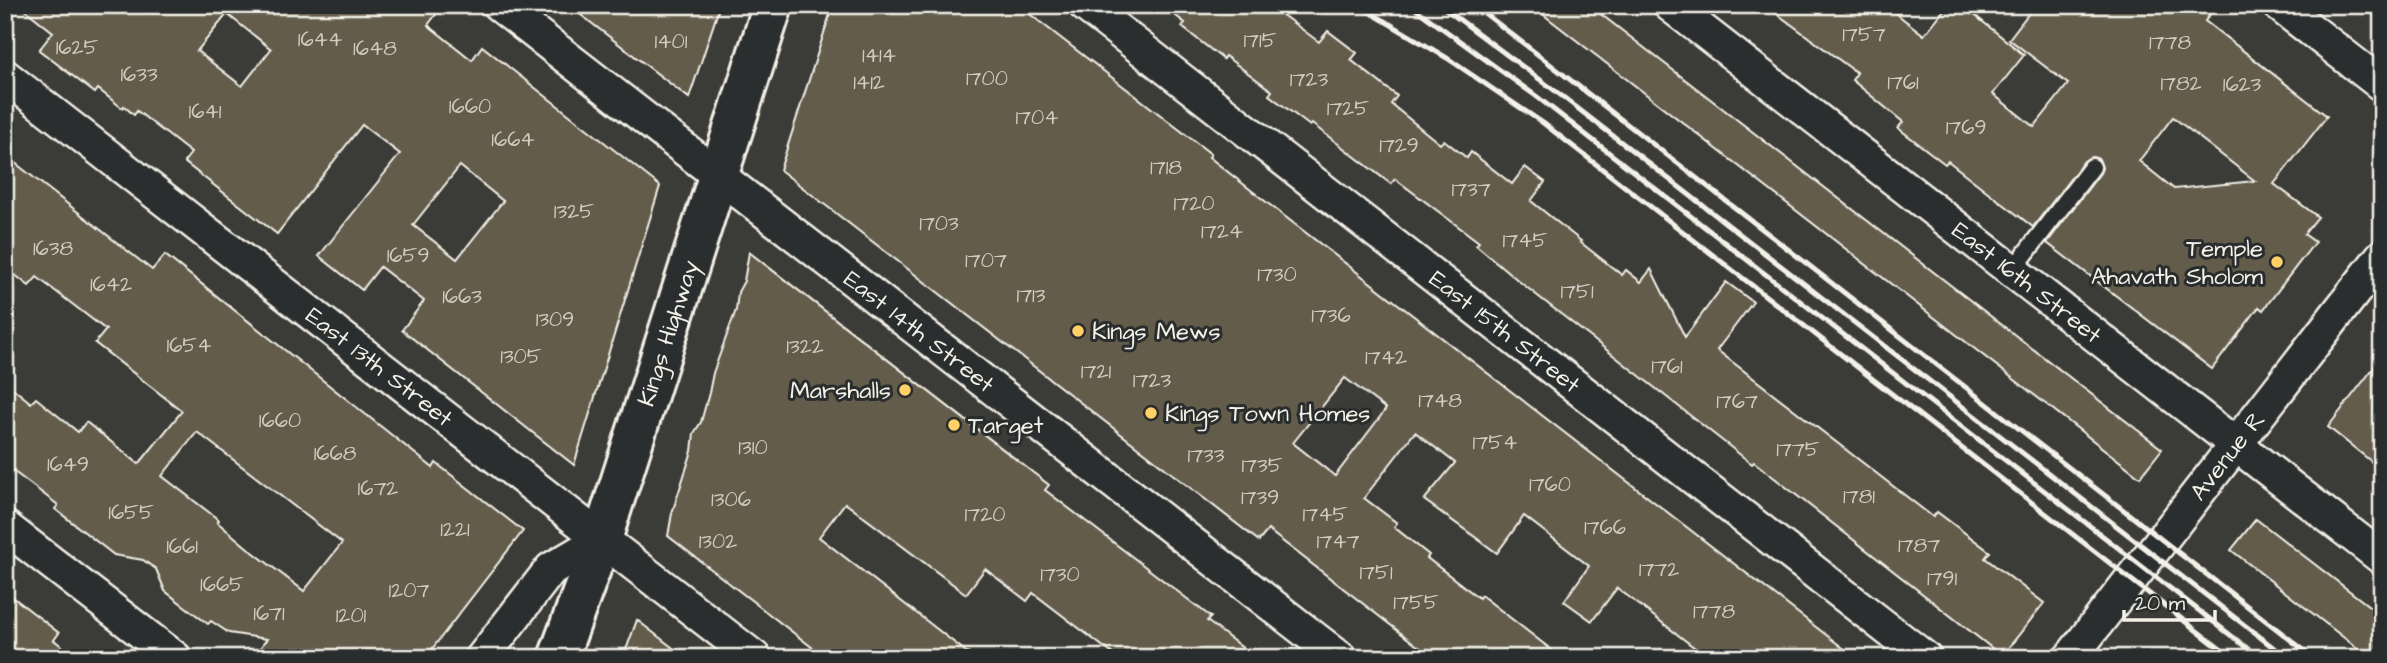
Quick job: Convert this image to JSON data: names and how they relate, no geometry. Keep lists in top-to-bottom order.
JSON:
{
  "streets": {
    "street": [
      "East 16th Street",
      "Kings Highway",
      "East 14th Street",
      "East 15th Street",
      "East 13th Street",
      "Avenue R"
    ]
  },
  "crossings": [
    ["East 16th Street", "Avenue R"],
    ["Kings Highway", "East 14th Street"],
    ["Kings Highway", "East 13th Street"]
  ],
  "places": [
    "Temple Ahavath Sholom",
    "Kings Mews",
    "Marshalls",
    "Kings Town Homes",
    "Target"
  ],
  "house_numbers": [
    "1757",
    "1644",
    "1715",
    "1401",
    "1778",
    "1625",
    "1648",
    "1414",
    "1633",
    "1700",
    "1723",
    "1412",
    "1761",
    "1782",
    "1623",
    "1660",
    "1725",
    "1641",
    "1704",
    "1769",
    "1664",
    "1729",
    "1718",
    "1737",
    "1720",
    "1325",
    "1703",
    "1724",
    "1745",
    "1638",
    "1659",
    "1707",
    "1730",
    "1642",
    "1751",
    "1713",
    "1663",
    "1736",
    "1309",
    "1654",
    "1322",
    "1305",
    "1742",
    "1761",
    "1721",
    "1723",
    "1748",
    "1767",
    "1660",
    "1754",
    "1310",
    "1775",
    "1668",
    "1733",
    "1649",
    "1735",
    "1760",
    "1672",
    "1781",
    "1739",
    "1306",
    "1655",
    "1720",
    "1745",
    "1766",
    "1221",
    "1302",
    "1747",
    "1787",
    "1661",
    "1772",
    "1751",
    "1730",
    "1791",
    "1665",
    "1207",
    "1755",
    "1778",
    "1671",
    "1201"
  ],
  "scale_bar": "20 m"
}
